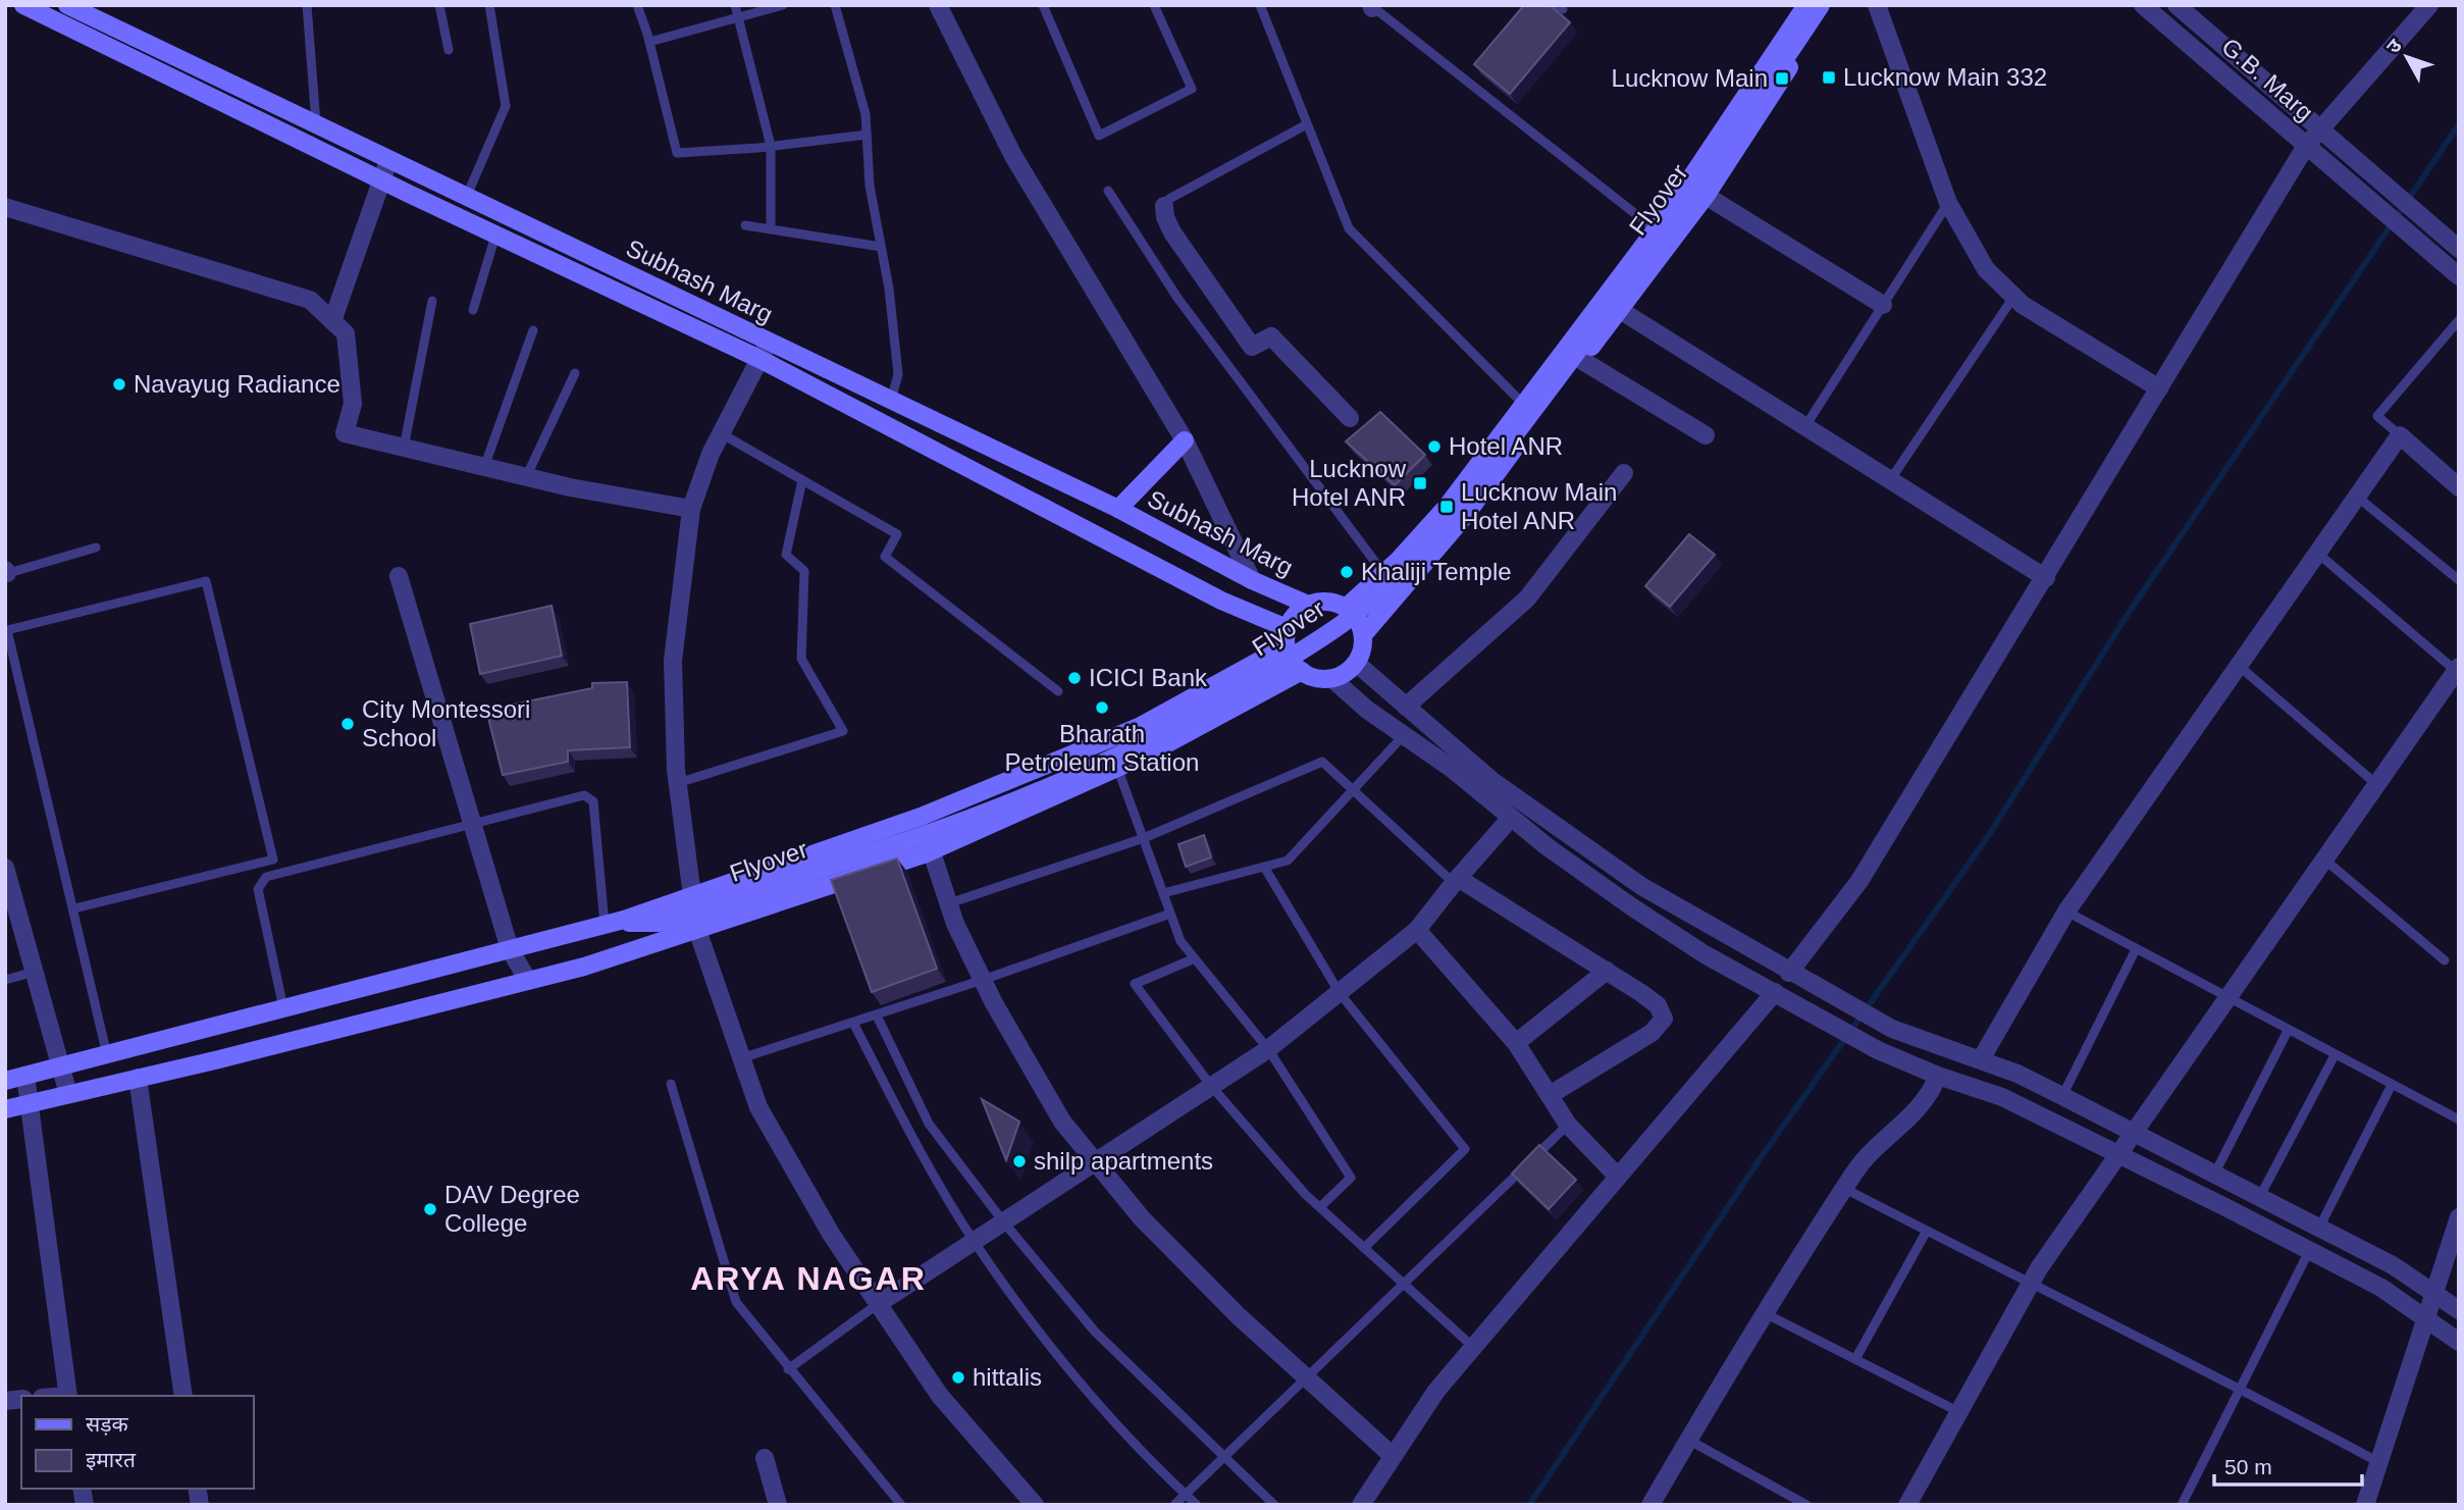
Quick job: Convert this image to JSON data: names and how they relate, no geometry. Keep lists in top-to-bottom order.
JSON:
{
  "streets": {
    "main road": ["Flyover", "Subhash Marg"],
    "street": ["G.B. Marg"]
  },
  "districts": ["ARYA NAGAR"],
  "places": {
    "transit": [
      "Lucknow Main 332",
      "Lucknow Main",
      "Lucknow Hotel ANR",
      "Lucknow Main Hotel ANR"
    ],
    "other": [
      "Navayug Radiance",
      "Hotel ANR",
      "Khaliji Temple",
      "ICICI Bank",
      "Bharath Petroleum Station",
      "City Montessori School",
      "shilp apartments",
      "DAV Degree College",
      "hittalis"
    ]
  },
  "legend": ["सड़क", "इमारत"],
  "scale_bar": "50 m",
  "north": "top left"
}
